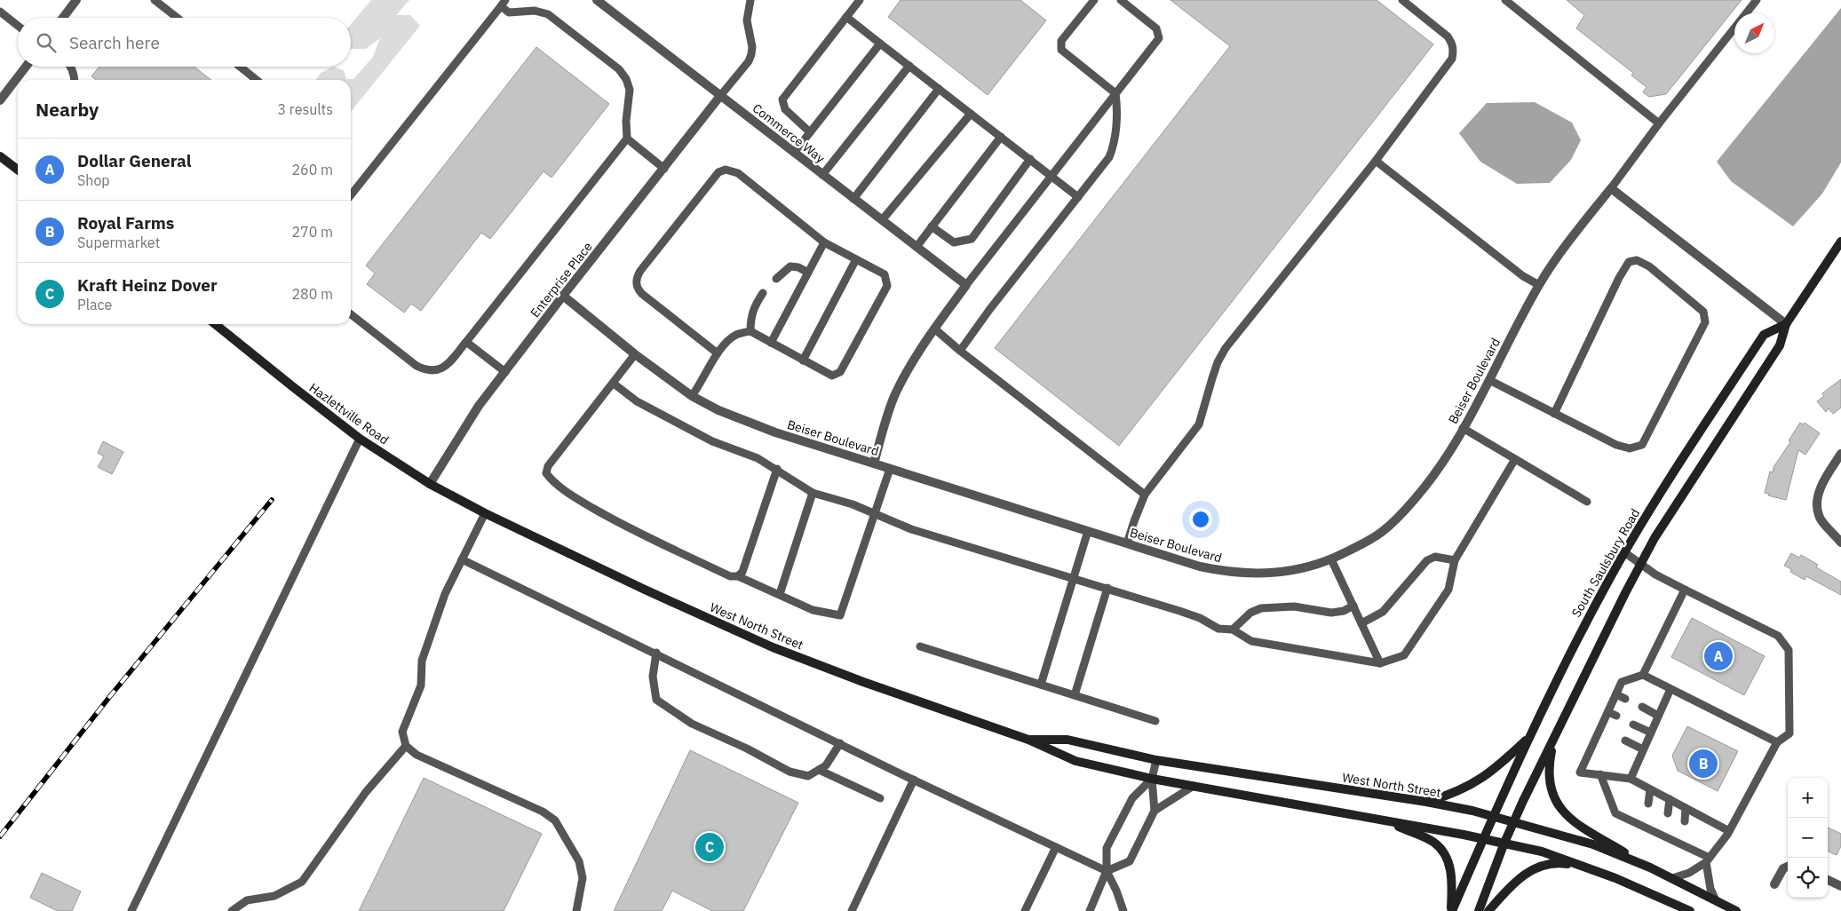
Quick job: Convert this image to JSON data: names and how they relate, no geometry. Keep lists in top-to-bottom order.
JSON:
{
  "streets": {
    "main road": ["Hazlettville Road", "South Saulsbury Road", "West North Street"],
    "street": ["Commerce Way", "Enterprise Place", "Beiser Boulevard"]
  },
  "crossings": [
    ["Commerce Way", "Enterprise Place"],
    ["Enterprise Place", "Beiser Boulevard"],
    ["Enterprise Place", "Hazlettville Road"],
    ["Hazlettville Road", "West North Street"],
    ["South Saulsbury Road", "West North Street"]
  ],
  "north": "top right",
  "page": {
    "search": "Search here",
    "heading": ["Nearby", "3 results"],
    "list": [
      {
        "mark": "A",
        "name": "Dollar General",
        "note": "Shop",
        "value": "260 m"
      },
      {
        "mark": "B",
        "name": "Royal Farms",
        "note": "Supermarket",
        "value": "270 m"
      },
      {
        "mark": "C",
        "name": "Kraft Heinz Dover",
        "note": "Place",
        "value": "280 m"
      }
    ],
    "pins": ["A", "B", "C"],
    "map_buttons": ["+", "−"]
  }
}
